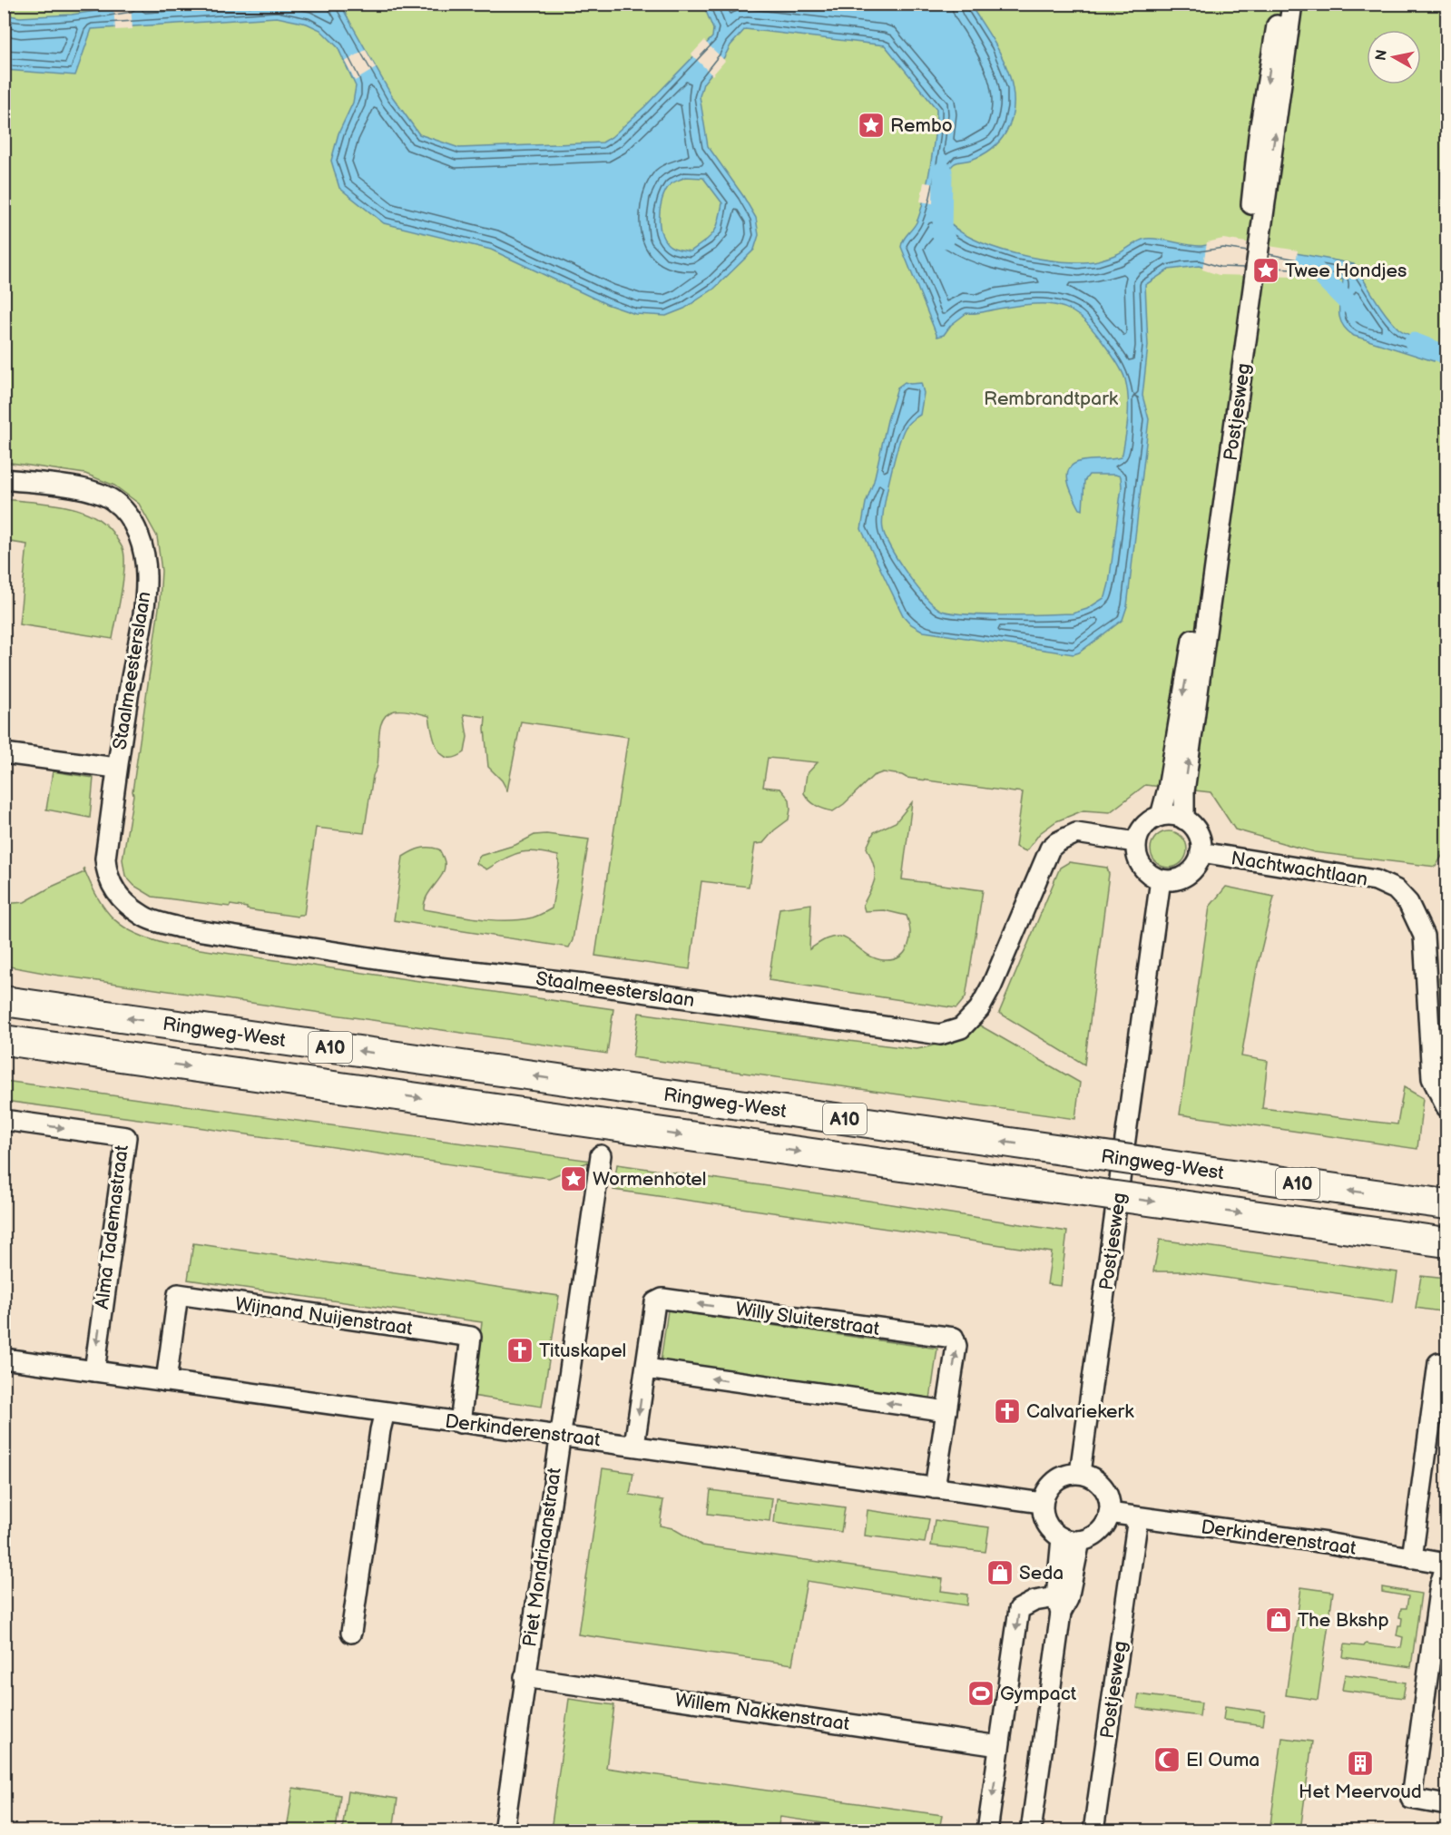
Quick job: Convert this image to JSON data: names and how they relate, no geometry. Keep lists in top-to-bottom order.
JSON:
{
  "streets": {
    "highway": ["Ringweg-West", "A10"],
    "street": [
      "Postjesweg",
      "Staalmeesterslaan",
      "Nachtwachtlaan",
      "Alma Tademastraat",
      "Wijnand Nuijenstraat",
      "Willy Sluiterstraat",
      "Derkinderenstraat",
      "Piet Mondriaanstraat",
      "Willem Nakkenstraat"
    ]
  },
  "crossings": [
    ["Postjesweg", "Staalmeesterslaan"],
    ["Postjesweg", "Nachtwachtlaan"],
    ["Postjesweg", "Derkinderenstraat"],
    ["Staalmeesterslaan", "Nachtwachtlaan"],
    ["Ringweg-West", "A10"],
    ["Alma Tademastraat", "Derkinderenstraat"],
    ["Wijnand Nuijenstraat", "Derkinderenstraat"],
    ["Willy Sluiterstraat", "Derkinderenstraat"],
    ["Derkinderenstraat", "Piet Mondriaanstraat"],
    ["Piet Mondriaanstraat", "Willem Nakkenstraat"]
  ],
  "parks": ["Rembrandtpark"],
  "places": {
    "place": ["Rembo", "Twee Hondjes", "Wormenhotel"],
    "church": ["Tituskapel", "Calvariekerk"],
    "shop": ["Seda", "The Bkshp"],
    "sports": ["Gympact"],
    "mosque": ["El Ouma"],
    "building": ["Het Meervoud"]
  },
  "north": "left"
}
